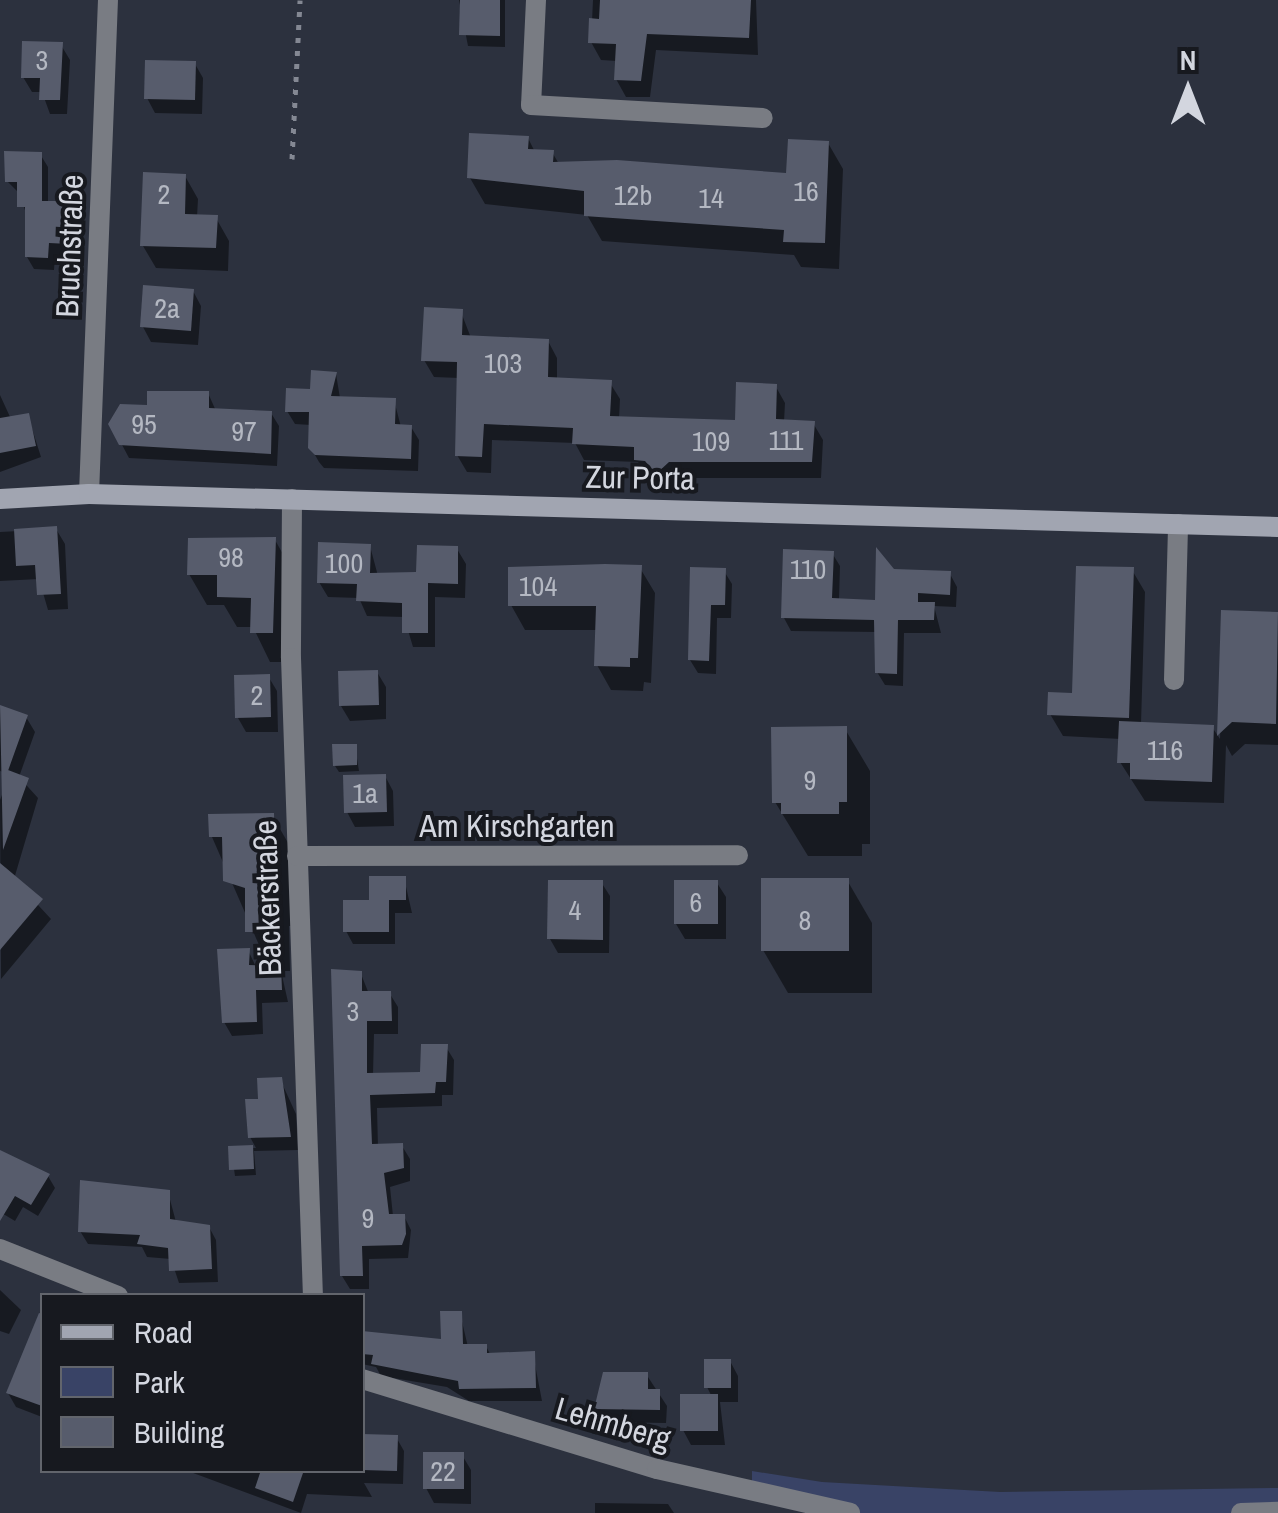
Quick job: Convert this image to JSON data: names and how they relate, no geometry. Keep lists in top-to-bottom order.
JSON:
{
  "streets": {
    "main road": ["Zur Porta"],
    "street": [
      "Bruchstraße",
      "Am Kirschgarten",
      "Bäckerstraße",
      "Lehmberg"
    ]
  },
  "crossings": [
    ["Bruchstraße", "Zur Porta"],
    ["Zur Porta", "Bäckerstraße"],
    ["Am Kirschgarten", "Bäckerstraße"]
  ],
  "house_numbers": [
    "3",
    "16",
    "2",
    "12b",
    "14",
    "2a",
    "103",
    "95",
    "97",
    "111",
    "109",
    "98",
    "100",
    "110",
    "104",
    "2",
    "116",
    "9",
    "1a",
    "6",
    "4",
    "8",
    "3",
    "9",
    "22"
  ],
  "legend": ["Road", "Park", "Building"],
  "north": "top"
}
